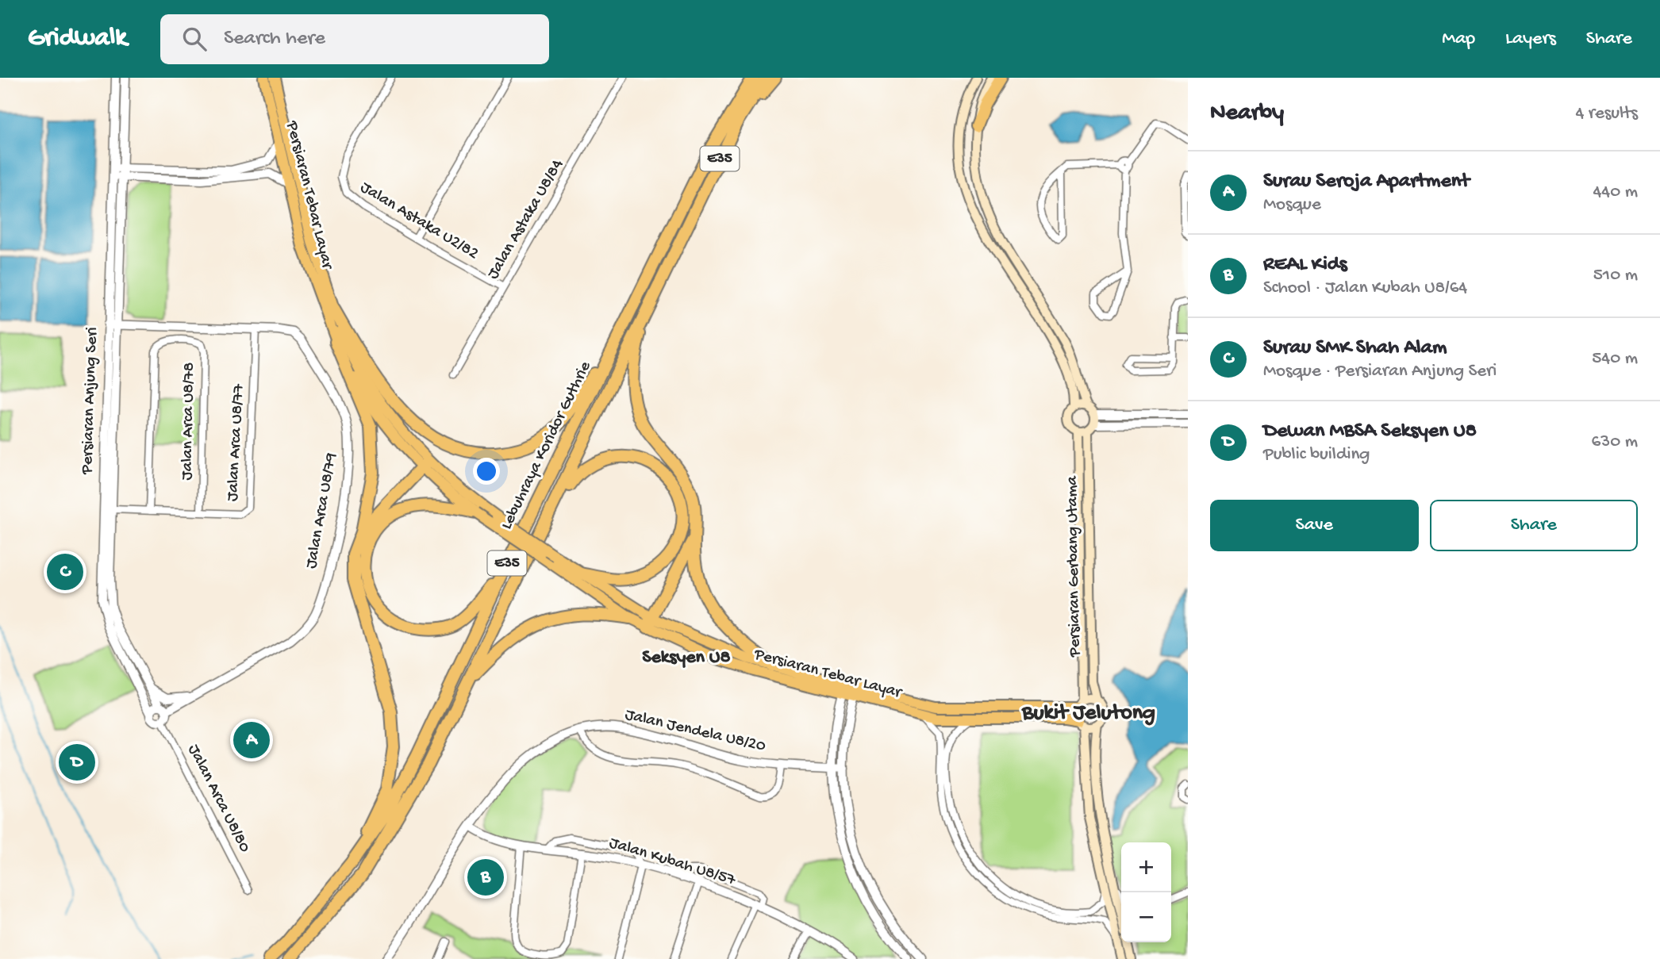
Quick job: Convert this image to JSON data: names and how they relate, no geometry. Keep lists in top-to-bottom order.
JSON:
{
  "streets": {
    "highway": ["E35", "Lebuhraya Koridor Guthrie"],
    "main road": ["Persiaran Tebar Layar", "Persiaran Gerbang Utama"],
    "street": [
      "Jalan Astaka U8/84",
      "Jalan Astaka U2/82",
      "Persiaran Anjung Seri",
      "Jalan Arca U8/78",
      "Jalan Arca U8/77",
      "Jalan Arca U8/79",
      "Jalan Jendela U8/20",
      "Jalan Arca U8/80",
      "Jalan Kubah U8/57"
    ]
  },
  "crossings": [
    ["Persiaran Tebar Layar", "Persiaran Gerbang Utama"],
    ["Jalan Astaka U8/84", "Jalan Astaka U2/82"],
    ["Persiaran Anjung Seri", "Jalan Arca U8/77"],
    ["Persiaran Anjung Seri", "Jalan Arca U8/79"],
    ["Persiaran Anjung Seri", "Jalan Arca U8/80"],
    ["Jalan Arca U8/78", "Jalan Arca U8/77"],
    ["Jalan Arca U8/77", "Jalan Arca U8/79"],
    ["Jalan Arca U8/79", "Jalan Arca U8/80"],
    ["Jalan Jendela U8/20", "Jalan Kubah U8/57"]
  ],
  "districts": ["Seksyen U8", "Bukit Jelutong"],
  "page": {
    "header": "Gridwalk",
    "search": "Search here",
    "nav": ["Map", "Layers", "Share"],
    "heading": ["Nearby", "4 results"],
    "list": [
      {
        "mark": "A",
        "name": "Surau Seroja Apartment",
        "note": "Mosque",
        "value": "440 m"
      },
      {
        "mark": "B",
        "name": "REAL Kids",
        "note": "School · Jalan Kubah U8/64",
        "value": "510 m"
      },
      {
        "mark": "C",
        "name": "Surau SMK Shah Alam",
        "note": "Mosque · Persiaran Anjung Seri",
        "value": "540 m"
      },
      {
        "mark": "D",
        "name": "Dewan MBSA Seksyen U8",
        "note": "Public building",
        "value": "630 m"
      }
    ],
    "buttons": ["Save", "Share"],
    "pins": [
      "C",
      "A",
      "D",
      "B"
    ],
    "map_buttons": ["+", "−"]
  }
}
